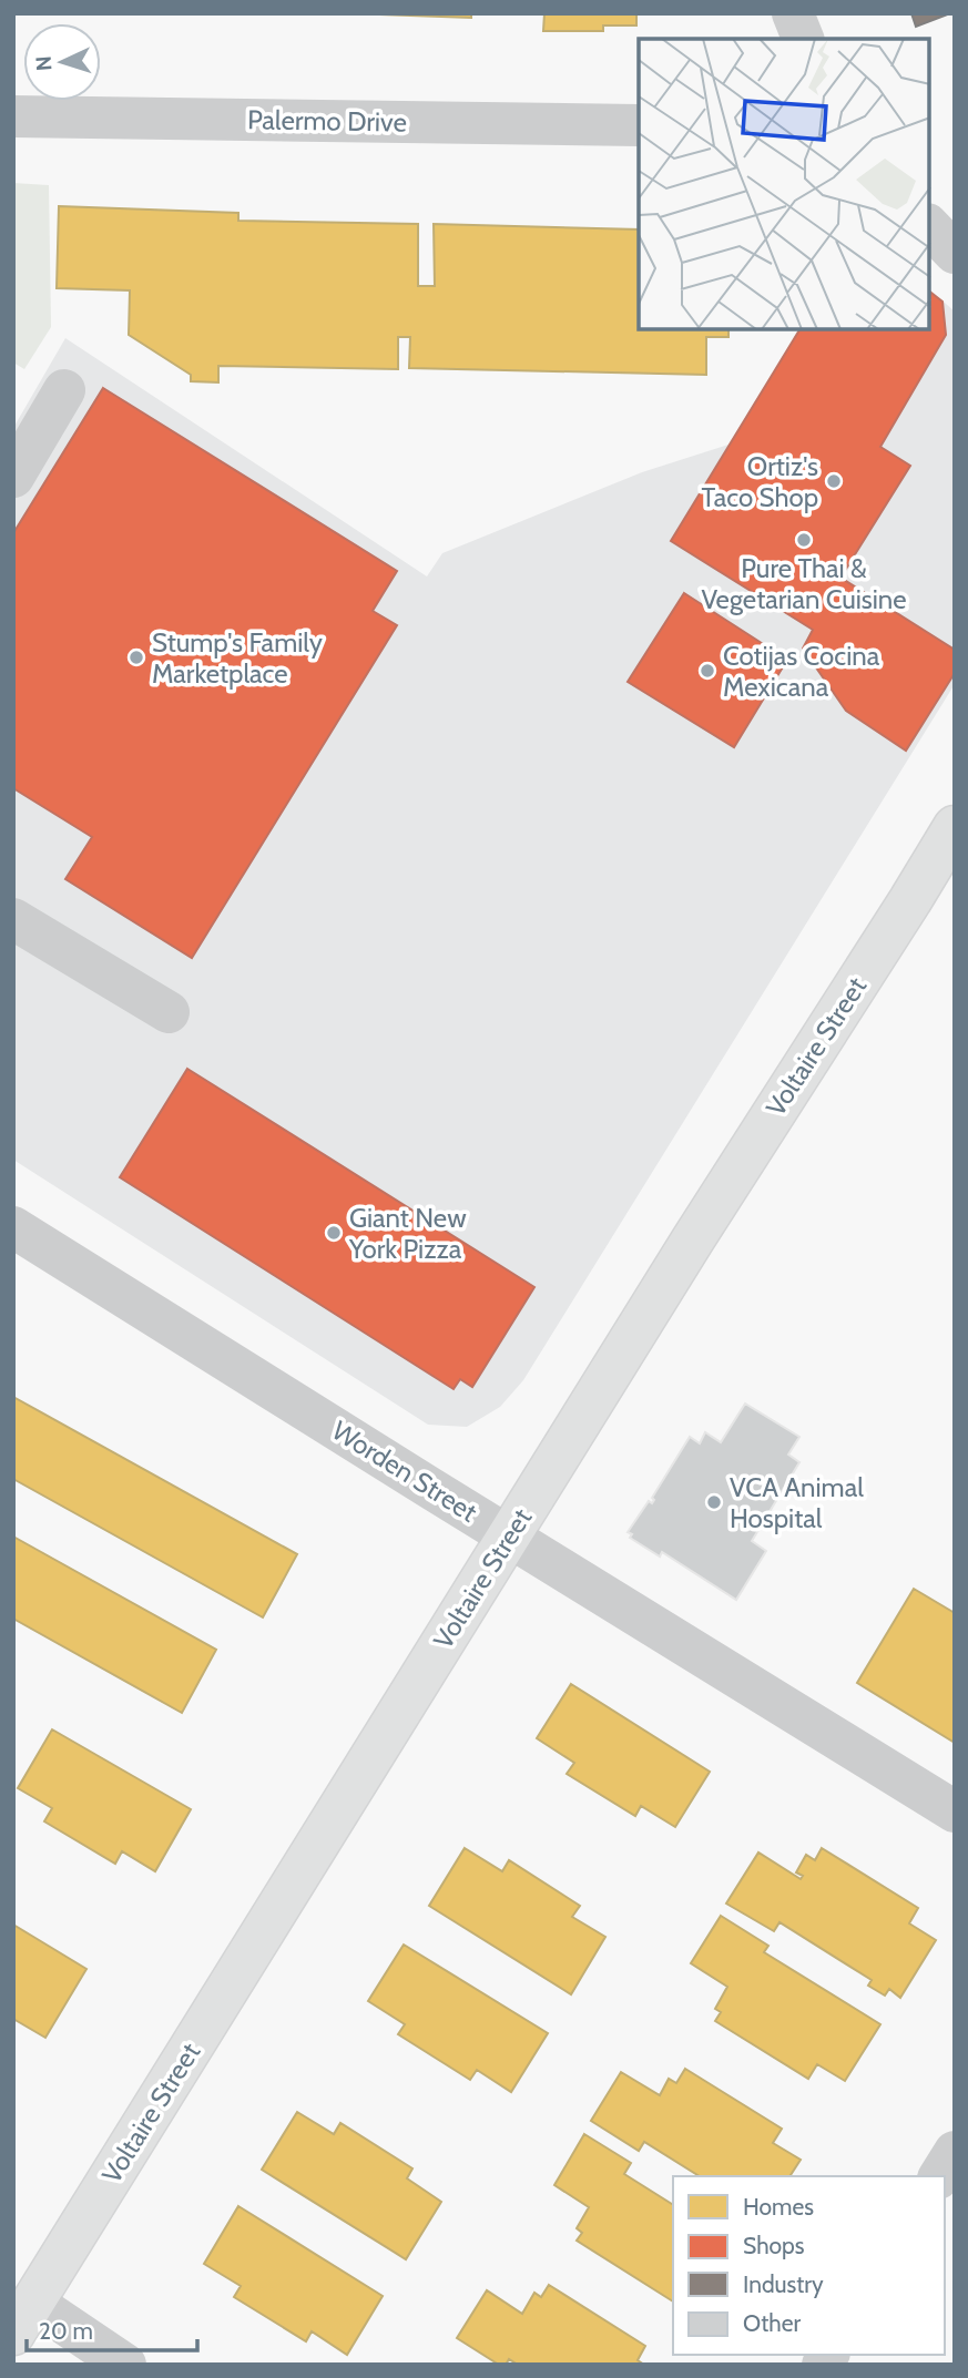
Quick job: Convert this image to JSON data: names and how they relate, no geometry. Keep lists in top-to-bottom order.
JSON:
{
  "streets": {
    "main road": ["Voltaire Street"],
    "street": ["Palermo Drive", "Worden Street"]
  },
  "crossings": [
    ["Voltaire Street", "Worden Street"]
  ],
  "places": [
    "Ortiz's Taco Shop",
    "Pure Thai & Vegetarian Cuisine",
    "Stump's Family Marketplace",
    "Cotijas Cocina Mexicana",
    "Giant New York Pizza",
    "VCA Animal Hospital"
  ],
  "legend": [
    "Homes",
    "Shops",
    "Industry",
    "Other"
  ],
  "scale_bar": "20 m",
  "north": "left"
}
